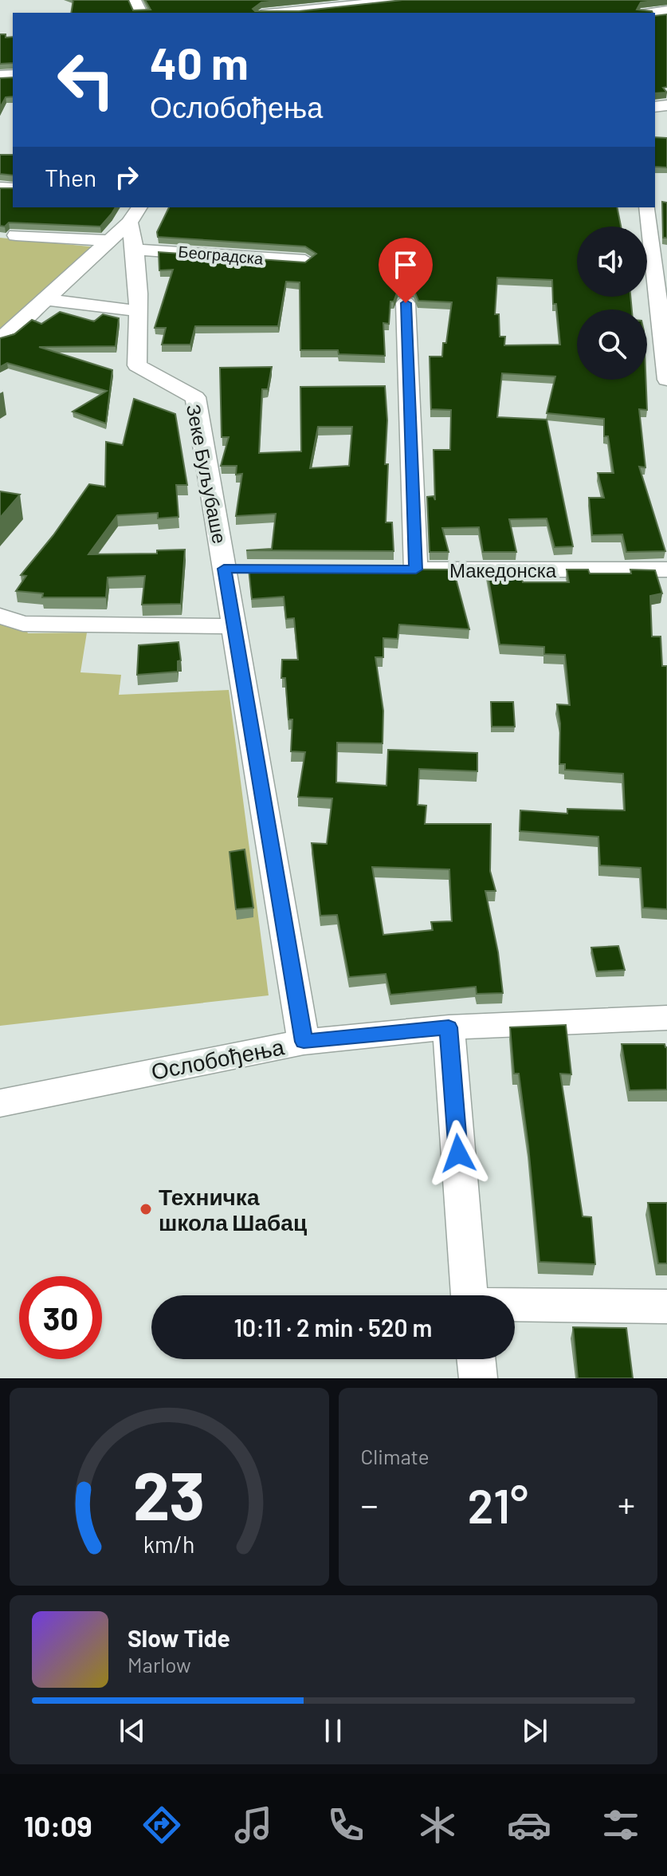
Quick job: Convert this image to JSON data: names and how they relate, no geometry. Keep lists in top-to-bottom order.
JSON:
{
  "streets": {
    "street": [
      "Београдска",
      "Зеке Буљубаше",
      "Македонска",
      "Ослобођења"
    ]
  },
  "crossings": [
    ["Београдска", "Зеке Буљубаше"],
    ["Зеке Буљубаше", "Ослобођења"]
  ],
  "places": ["Техничка школа Шабац"],
  "page": {
    "turn": ["40 m", "Ослобођења"],
    "then": "Then",
    "limit": "30",
    "trip": "10:11 · 2 min · 520 m",
    "tile": "Climate",
    "heat": ["−", "21°", "+"],
    "song": ["Slow Tide", "Marlow"],
    "tabs": "10:09",
    "gauge": ["23", "km/h"]
  }
}
